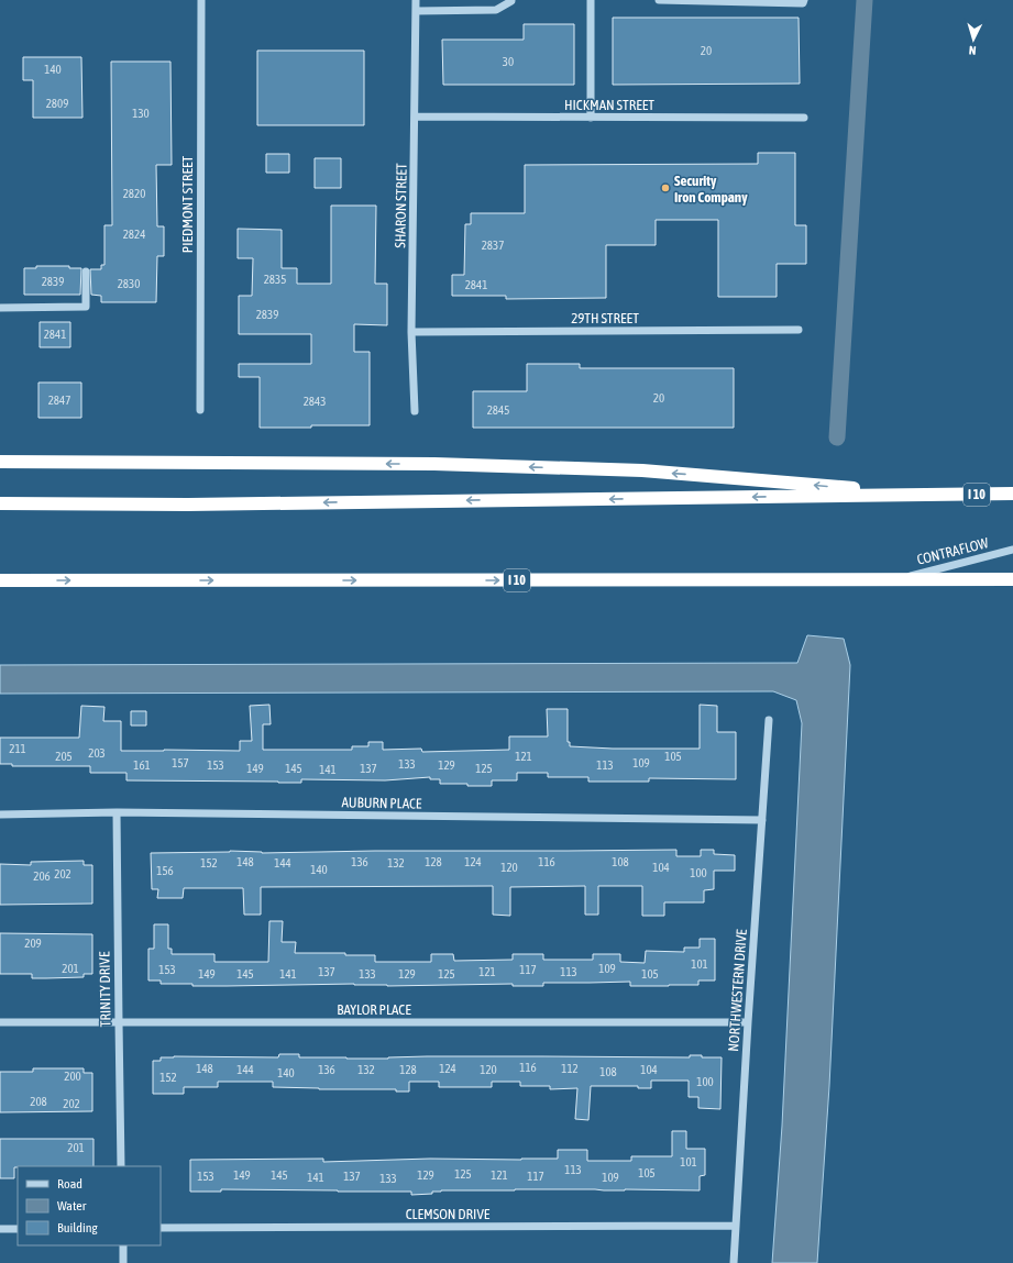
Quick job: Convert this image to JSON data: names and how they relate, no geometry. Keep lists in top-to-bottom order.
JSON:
{
  "streets": {
    "highway": ["I 10"],
    "street": [
      "HICKMAN STREET",
      "PIEDMONT STREET",
      "SHARON STREET",
      "29TH STREET",
      "CONTRAFLOW",
      "AUBURN PLACE",
      "TRINITY DRIVE",
      "NORTHWESTERN DRIVE",
      "BAYLOR PLACE",
      "CLEMSON DRIVE"
    ]
  },
  "crossings": [
    ["HICKMAN STREET", "SHARON STREET"],
    ["SHARON STREET", "29TH STREET"],
    ["I 10", "CONTRAFLOW"],
    ["AUBURN PLACE", "TRINITY DRIVE"],
    ["AUBURN PLACE", "NORTHWESTERN DRIVE"],
    ["TRINITY DRIVE", "BAYLOR PLACE"],
    ["NORTHWESTERN DRIVE", "BAYLOR PLACE"],
    ["NORTHWESTERN DRIVE", "CLEMSON DRIVE"]
  ],
  "places": ["Security Iron Company"],
  "house_numbers": [
    "20",
    "30",
    "140",
    "2809",
    "130",
    "2820",
    "2824",
    "2837",
    "2835",
    "2839",
    "2830",
    "2841",
    "2839",
    "2841",
    "20",
    "2847",
    "2843",
    "2845",
    "211",
    "203",
    "205",
    "121",
    "105",
    "157",
    "109",
    "133",
    "161",
    "153",
    "129",
    "113",
    "149",
    "145",
    "137",
    "125",
    "141",
    "148",
    "136",
    "128",
    "124",
    "116",
    "108",
    "152",
    "144",
    "132",
    "120",
    "104",
    "140",
    "156",
    "100",
    "202",
    "206",
    "209",
    "101",
    "201",
    "109",
    "153",
    "117",
    "137",
    "121",
    "113",
    "149",
    "145",
    "141",
    "133",
    "129",
    "125",
    "105",
    "116",
    "148",
    "124",
    "112",
    "144",
    "136",
    "132",
    "128",
    "120",
    "104",
    "108",
    "140",
    "200",
    "152",
    "100",
    "208",
    "202",
    "201",
    "101",
    "113",
    "105",
    "125",
    "149",
    "145",
    "129",
    "121",
    "153",
    "137",
    "117",
    "141",
    "109",
    "133"
  ],
  "legend": ["Road", "Water", "Building"],
  "north": "bottom"
}
